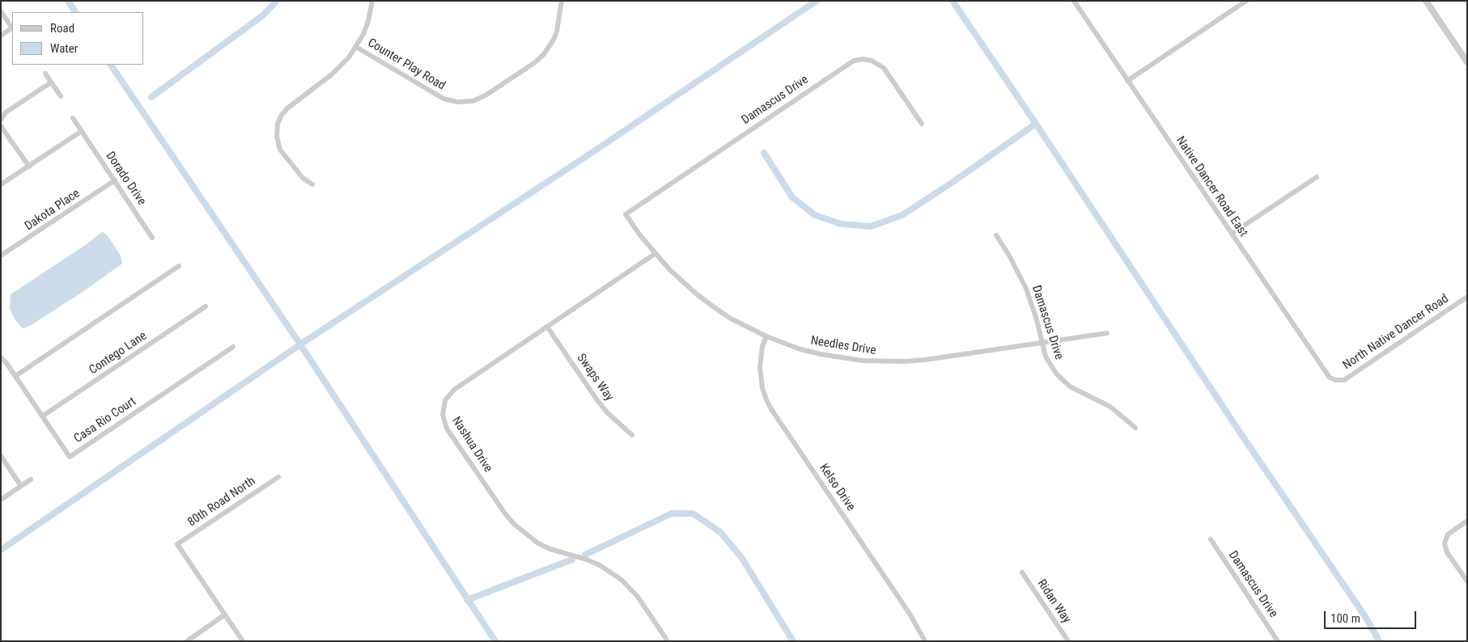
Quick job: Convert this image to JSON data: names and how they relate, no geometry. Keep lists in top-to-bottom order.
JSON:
{
  "streets": {
    "street": [
      "Counter Play Road",
      "Damascus Drive",
      "Dorado Drive",
      "Native Dancer Road East",
      "Dakota Place",
      "North Native Dancer Road",
      "Needles Drive",
      "Contego Lane",
      "Swaps Way",
      "Casa Rio Court",
      "Nashua Drive",
      "Kelso Drive",
      "80th Road North",
      "Ridan Way"
    ]
  },
  "crossings": [
    ["Damascus Drive", "Needles Drive"],
    ["Dorado Drive", "Dakota Place"],
    ["Native Dancer Road East", "North Native Dancer Road"],
    ["Needles Drive", "Nashua Drive"],
    ["Needles Drive", "Kelso Drive"],
    ["Contego Lane", "Casa Rio Court"],
    ["Swaps Way", "Nashua Drive"]
  ],
  "legend": ["Road", "Water"],
  "scale_bar": "100 m"
}
